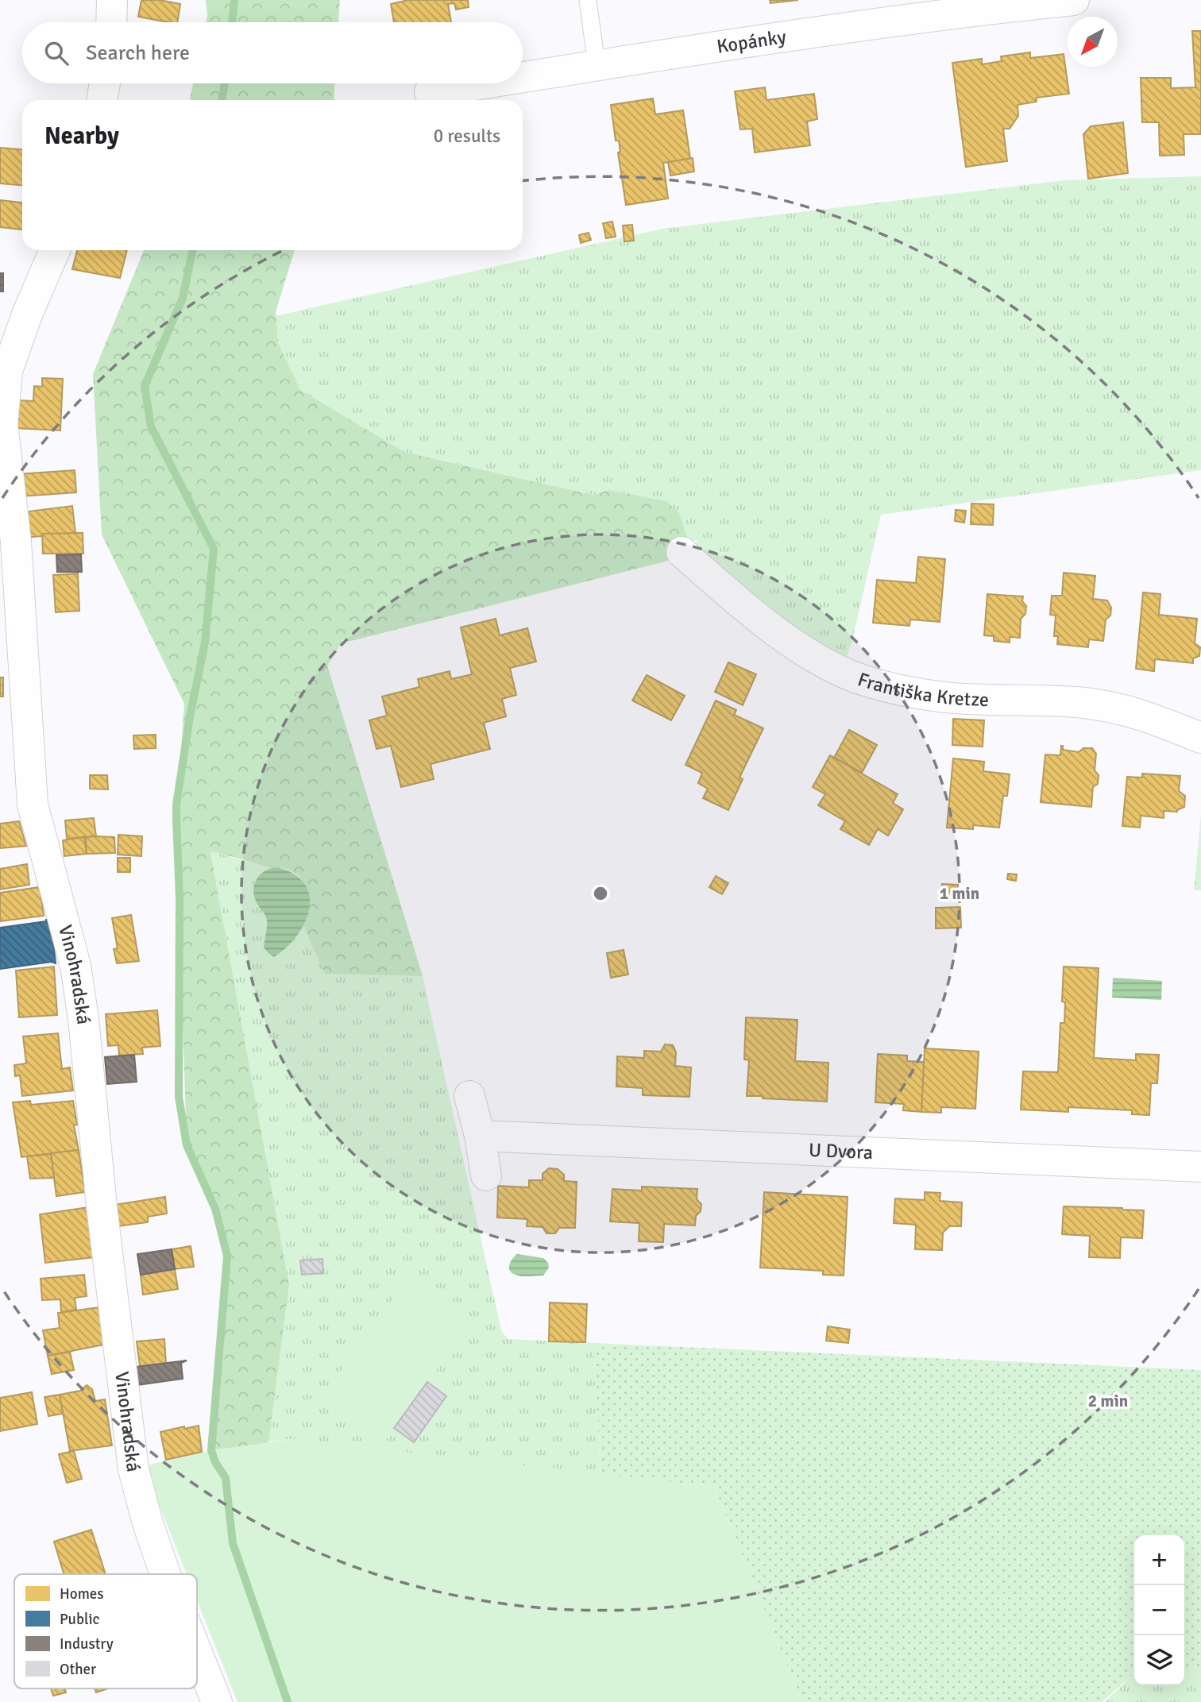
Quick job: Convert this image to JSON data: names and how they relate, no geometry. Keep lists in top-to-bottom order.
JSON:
{
  "streets": {
    "street": [
      "Kopánky",
      "Františka Kretze",
      "Vinohradská",
      "U Dvora"
    ]
  },
  "legend": [
    "Homes",
    "Public",
    "Industry",
    "Other"
  ],
  "north": "bottom left",
  "page": {
    "search": "Search here",
    "heading": ["Nearby", "0 results"],
    "map_buttons": ["+", "−"]
  },
  "rings": ["1 min", "2 min"]
}
